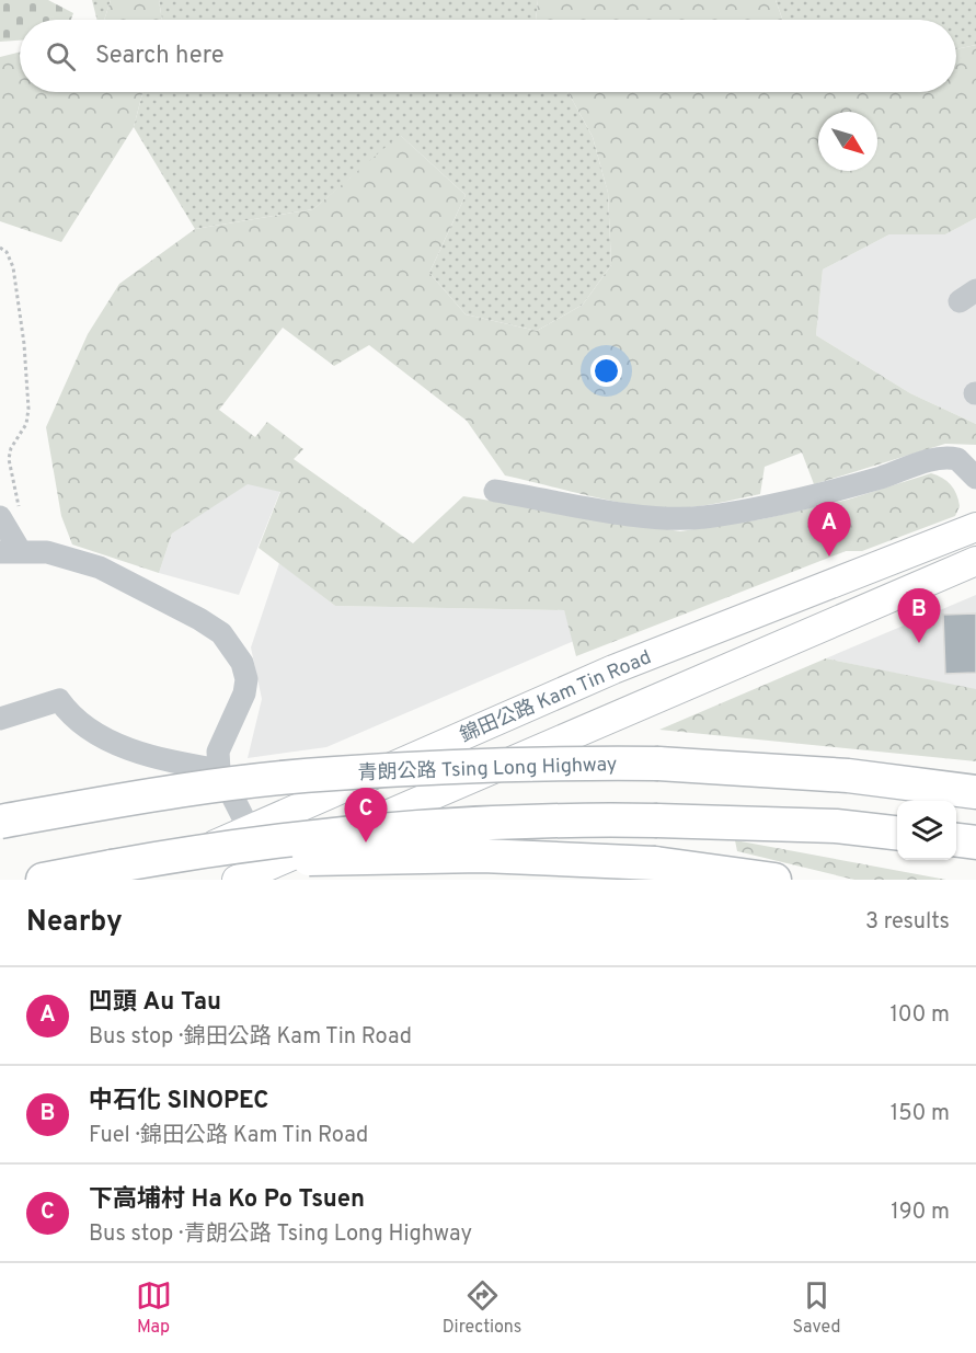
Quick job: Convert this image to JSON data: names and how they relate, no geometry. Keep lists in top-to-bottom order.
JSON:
{
  "streets": {
    "highway": ["青朗公路 Tsing Long Highway"],
    "main road": ["錦田公路 Kam Tin Road"]
  },
  "north": "bottom right",
  "page": {
    "search": "Search here",
    "pins": ["A", "B", "C"],
    "heading": ["Nearby", "3 results"],
    "list": [
      {
        "mark": "A",
        "name": "凹頭 Au Tau",
        "note": "Bus stop · 錦田公路 Kam Tin Road",
        "value": "100 m"
      },
      {
        "mark": "B",
        "name": "中石化 SINOPEC",
        "note": "Fuel · 錦田公路 Kam Tin Road",
        "value": "150 m"
      },
      {
        "mark": "C",
        "name": "下高埔村 Ha Ko Po Tsuen",
        "note": "Bus stop · 青朗公路 Tsing Long Highway",
        "value": "190 m"
      }
    ],
    "nav": ["Map", "Directions", "Saved"]
  }
}
